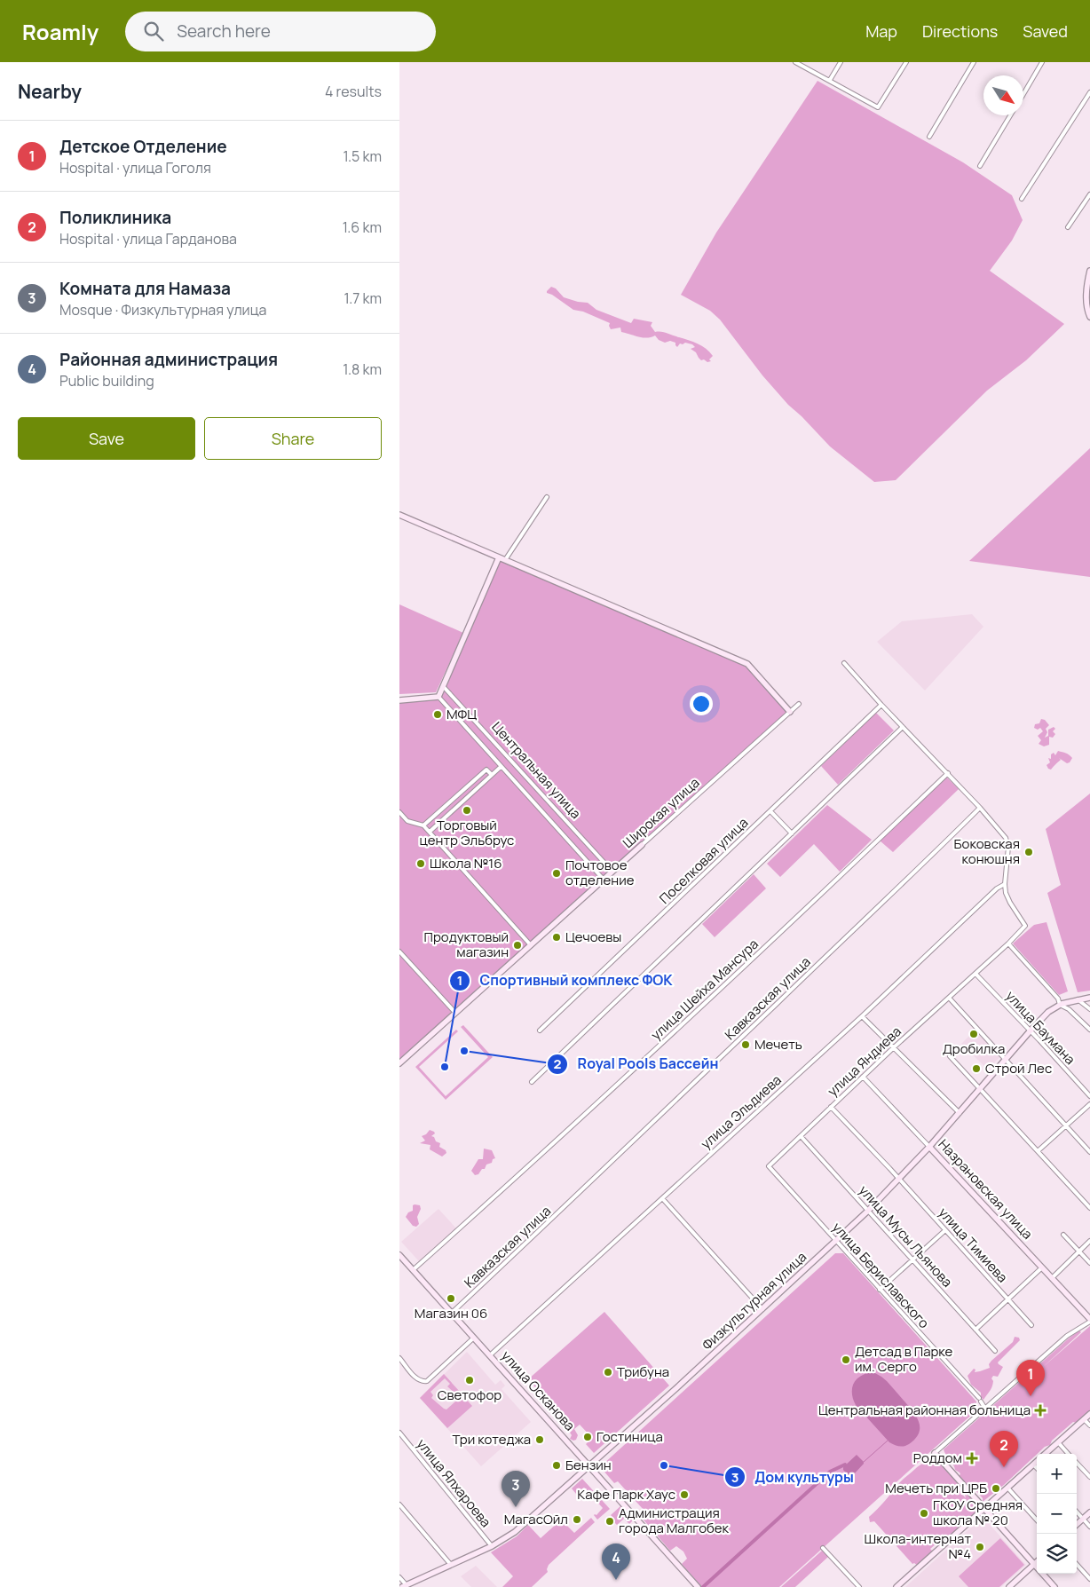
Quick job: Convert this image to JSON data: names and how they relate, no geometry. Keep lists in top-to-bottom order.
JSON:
{
  "streets": {
    "street": [
      "Центральная улица",
      "Широкая улица",
      "Поселковая улица",
      "улица Шейха Мансура",
      "Кавказская улица",
      "улица Баумана",
      "улица Яндиева",
      "улица Эльдиева",
      "Назрановская улица",
      "улица Мусы Льянова",
      "улица Тимиева",
      "улица Бериславского",
      "Физкультурная улица",
      "улица Осканова",
      "улица Ялхароева"
    ]
  },
  "crossings": [
    ["Центральная улица", "Широкая улица"],
    ["улица Шейха Мансура", "улица Осканова"],
    ["Кавказская улица", "улица Осканова"],
    ["улица Баумана", "улица Яндиева"],
    ["улица Баумана", "Физкультурная улица"],
    ["улица Яндиева", "улица Эльдиева"],
    ["улица Яндиева", "Назрановская улица"],
    ["улица Яндиева", "улица Мусы Льянова"],
    ["улица Яндиева", "улица Тимиева"],
    ["улица Яндиева", "улица Бериславского"],
    ["улица Эльдиева", "улица Осканова"],
    ["Назрановская улица", "Физкультурная улица"],
    ["улица Мусы Льянова", "Физкультурная улица"],
    ["улица Тимиева", "Физкультурная улица"],
    ["улица Бериславского", "Физкультурная улица"],
    ["Физкультурная улица", "улица Осканова"],
    ["Физкультурная улица", "улица Ялхароева"]
  ],
  "places": {
    "other": [
      "МФЦ",
      "Торговый центр Эльбрус",
      "Боковская конюшня",
      "Школа №16",
      "Почтовое отделение",
      "Цечоевы",
      "Продуктовый магазин",
      "Дробилка",
      "Мечеть",
      "Royal Pools Бассейн",
      "Спортивный комплекс ФОК",
      "Строй Лес",
      "Магазин 06",
      "Детсад в Парке им. Серго",
      "Трибуна",
      "Светофор",
      "Гостиница",
      "Три котеджа",
      "Бензин",
      "Дом культуры",
      "Мечеть при ЦРБ",
      "Кафе Парк Хаус",
      "ГКОУ Средняя школа № 20",
      "МагасОйл",
      "Администрация города Малгобек",
      "Школа-интернат №4"
    ],
    "health": ["Центральная районная больница", "Роддом"]
  },
  "north": "bottom right",
  "page": {
    "header": "Roamly",
    "search": "Search here",
    "nav": ["Map", "Directions", "Saved"],
    "heading": ["Nearby", "4 results"],
    "list": [
      {
        "mark": "1",
        "name": "Детское Отделение",
        "note": "Hospital · улица Гоголя",
        "value": "1.5 km"
      },
      {
        "mark": "2",
        "name": "Поликлиника",
        "note": "Hospital · улица Гарданова",
        "value": "1.6 km"
      },
      {
        "mark": "3",
        "name": "Комната для Намаза",
        "note": "Mosque · Физкультурная улица",
        "value": "1.7 km"
      },
      {
        "mark": "4",
        "name": "Районная администрация",
        "note": "Public building",
        "value": "1.8 km"
      }
    ],
    "buttons": ["Save", "Share"],
    "pins": [
      "1",
      "2",
      "3",
      "4"
    ],
    "map_buttons": ["+", "−"]
  }
}
